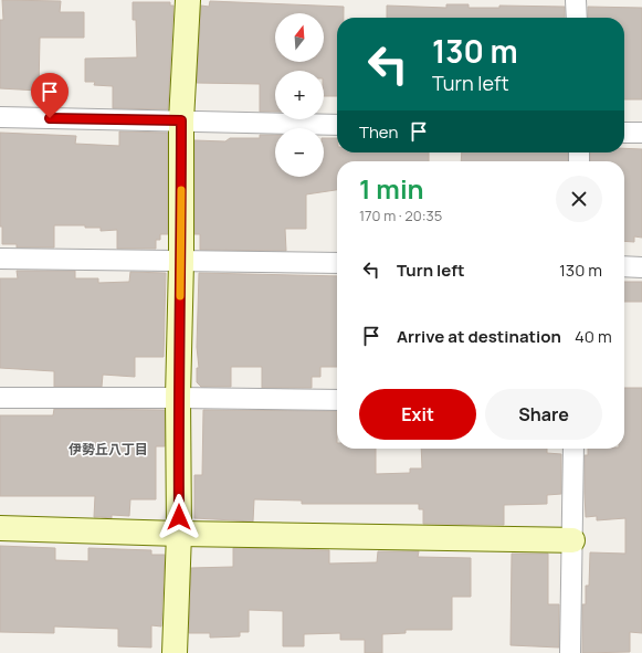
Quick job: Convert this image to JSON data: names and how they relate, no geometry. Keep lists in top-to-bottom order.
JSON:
{
  "districts": ["伊勢丘八丁目"],
  "north": "top",
  "page": {
    "map_buttons": ["+", "−"],
    "turn": ["130 m", "Turn left"],
    "then": "Then",
    "heading": ["1 min", "170 m · 20:35"],
    "list": [
      {
        "name": "Turn left",
        "value": "130 m"
      },
      {
        "name": "Arrive at destination",
        "value": "40 m"
      }
    ],
    "buttons": ["Exit", "Share"]
  }
}
